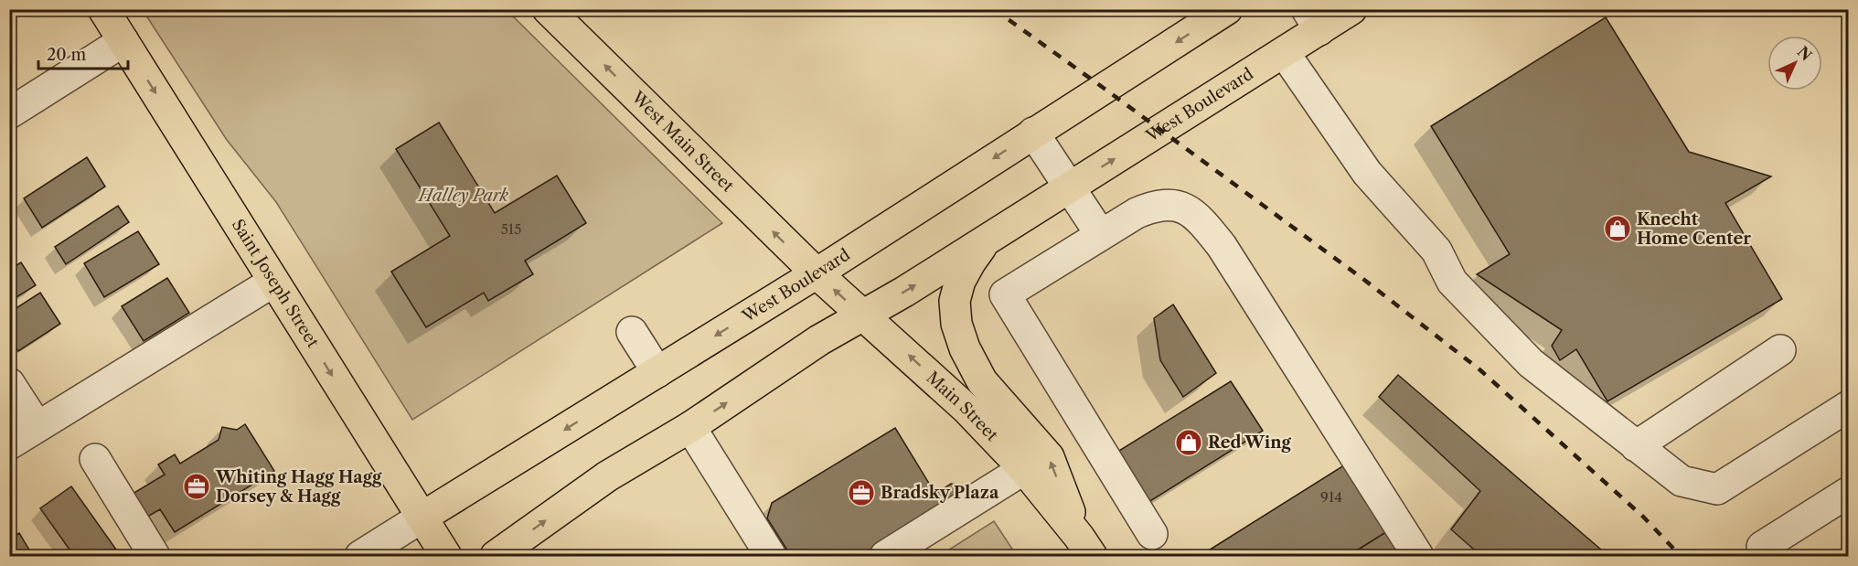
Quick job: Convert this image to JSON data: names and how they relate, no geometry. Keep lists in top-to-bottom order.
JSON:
{
  "streets": {
    "main road": [
      "West Boulevard",
      "West Main Street",
      "Saint Joseph Street",
      "Main Street"
    ]
  },
  "crossings": [
    ["West Boulevard", "West Main Street"],
    ["West Boulevard", "Saint Joseph Street"],
    ["West Boulevard", "Main Street"],
    ["West Main Street", "Main Street"]
  ],
  "one_way": ["West Main Street", "Saint Joseph Street", "Main Street"],
  "parks": ["Halley Park"],
  "places": {
    "shop": ["Knecht Home Center", "Red Wing"],
    "office": ["Whiting Hagg Hagg Dorsey & Hagg", "Bradsky Plaza"]
  },
  "house_numbers": ["515", "914"],
  "scale_bar": "20 m",
  "north": "top right"
}
